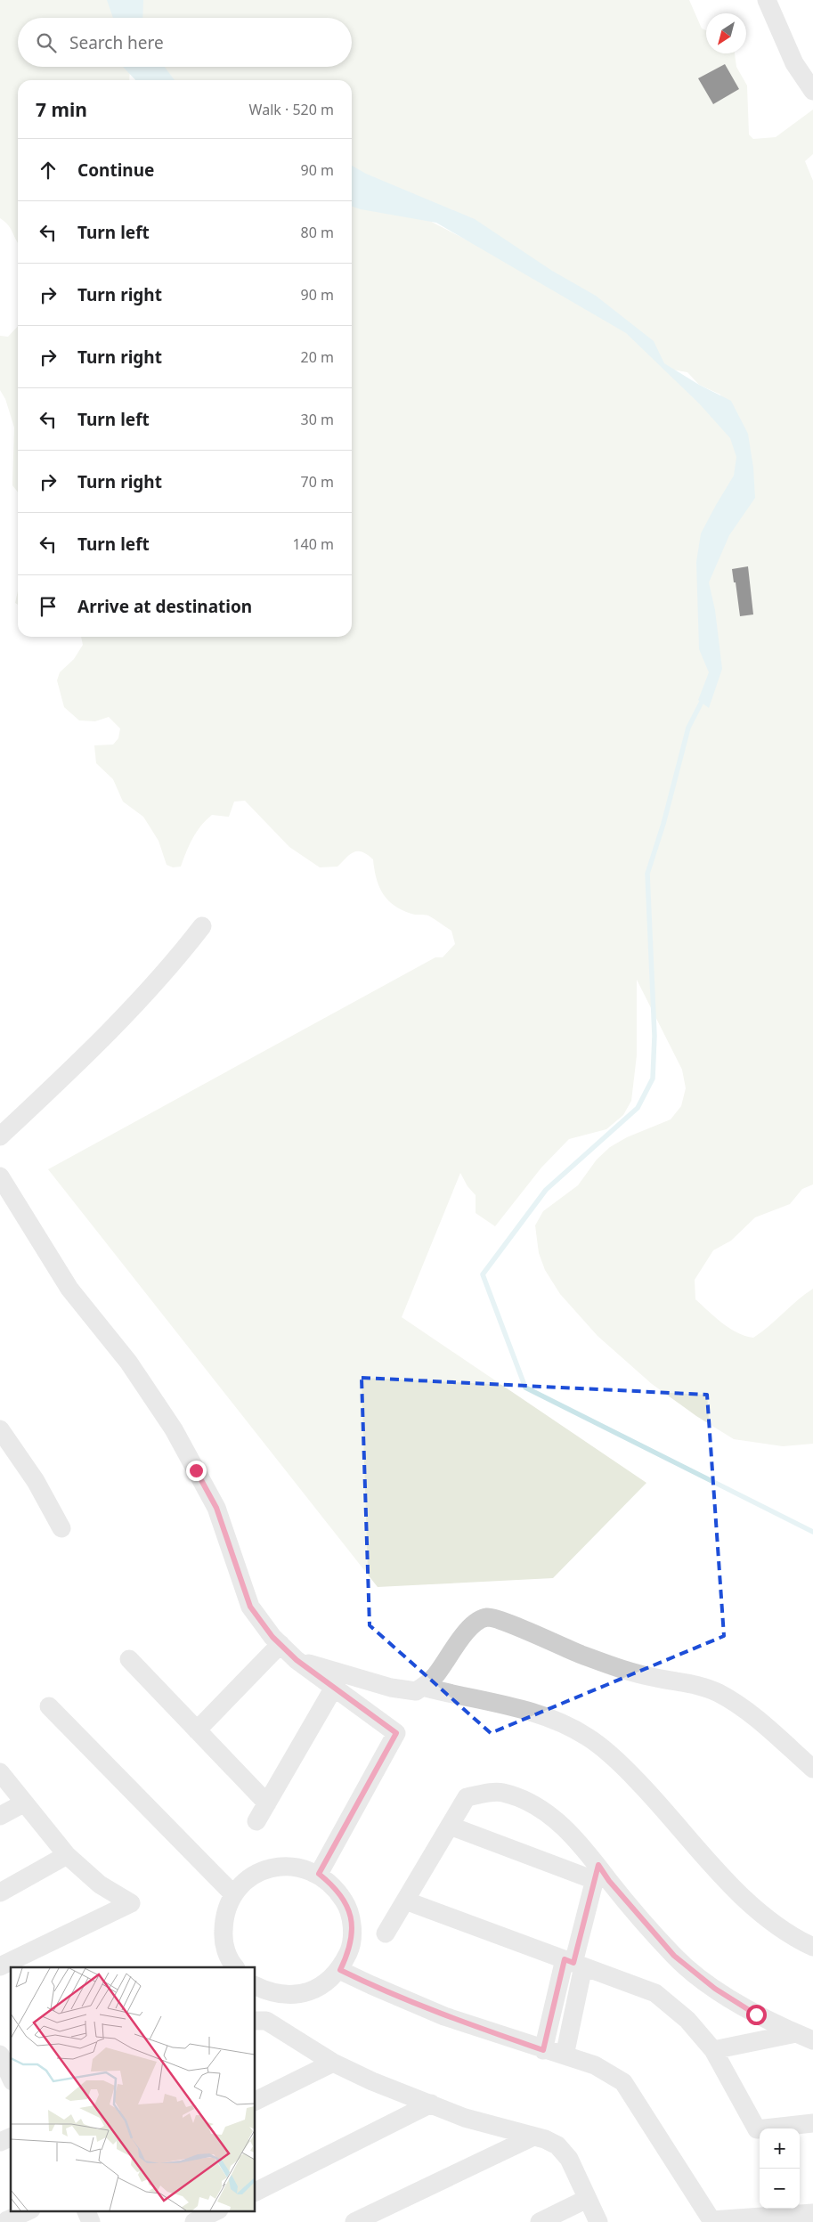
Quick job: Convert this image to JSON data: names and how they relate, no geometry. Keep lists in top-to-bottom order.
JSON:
{
  "north": "bottom left",
  "page": {
    "search": "Search here",
    "heading": ["7 min", "Walk · 520 m"],
    "list": [
      ["Continue", "90 m"],
      ["Turn left", "80 m"],
      ["Turn right", "90 m"],
      ["Turn right", "20 m"],
      ["Turn left", "30 m"],
      ["Turn right", "70 m"],
      ["Turn left", "140 m"],
      "Arrive at destination"
    ],
    "map_buttons": ["+", "−"]
  }
}
